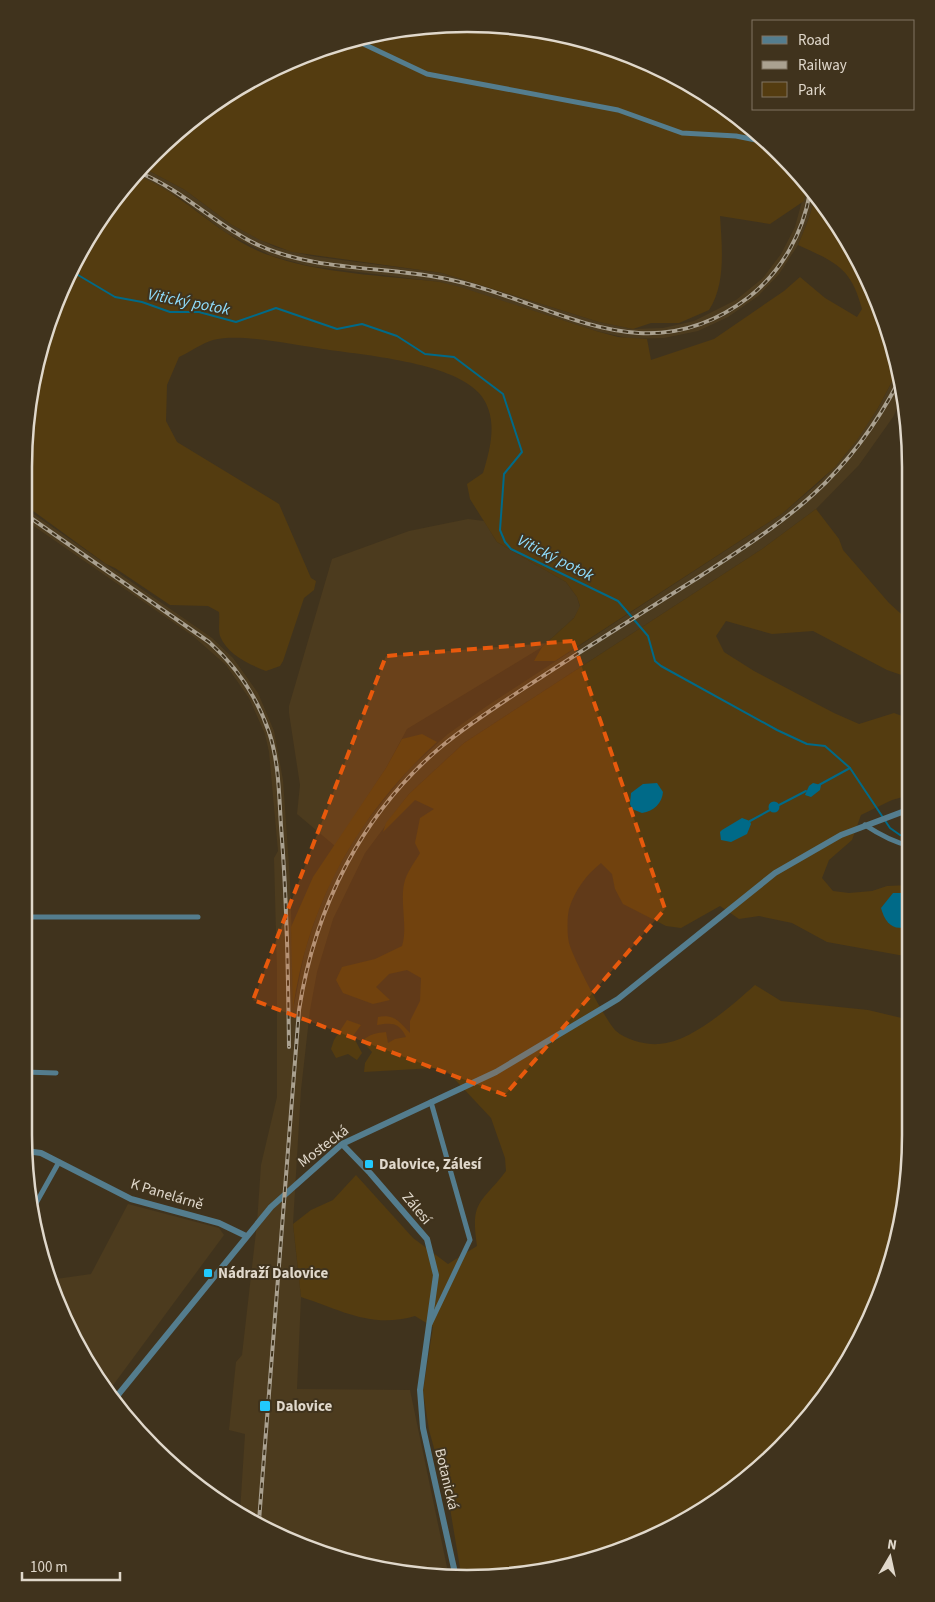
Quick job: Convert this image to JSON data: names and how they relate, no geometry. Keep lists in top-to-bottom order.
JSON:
{
  "streets": {
    "street": [
      "Mostecká",
      "K Panelárně",
      "Zálesí",
      "Botanická"
    ]
  },
  "crossings": [
    ["Mostecká", "K Panelárně"],
    ["Mostecká", "Zálesí"],
    ["Zálesí", "Botanická"]
  ],
  "water": ["Vitický potok"],
  "places": {
    "transit": ["Dalovice, Zálesí", "Nádraží Dalovice", "Dalovice"]
  },
  "legend": ["Road", "Railway", "Park"],
  "scale_bar": "100 m",
  "north": "top"
}
